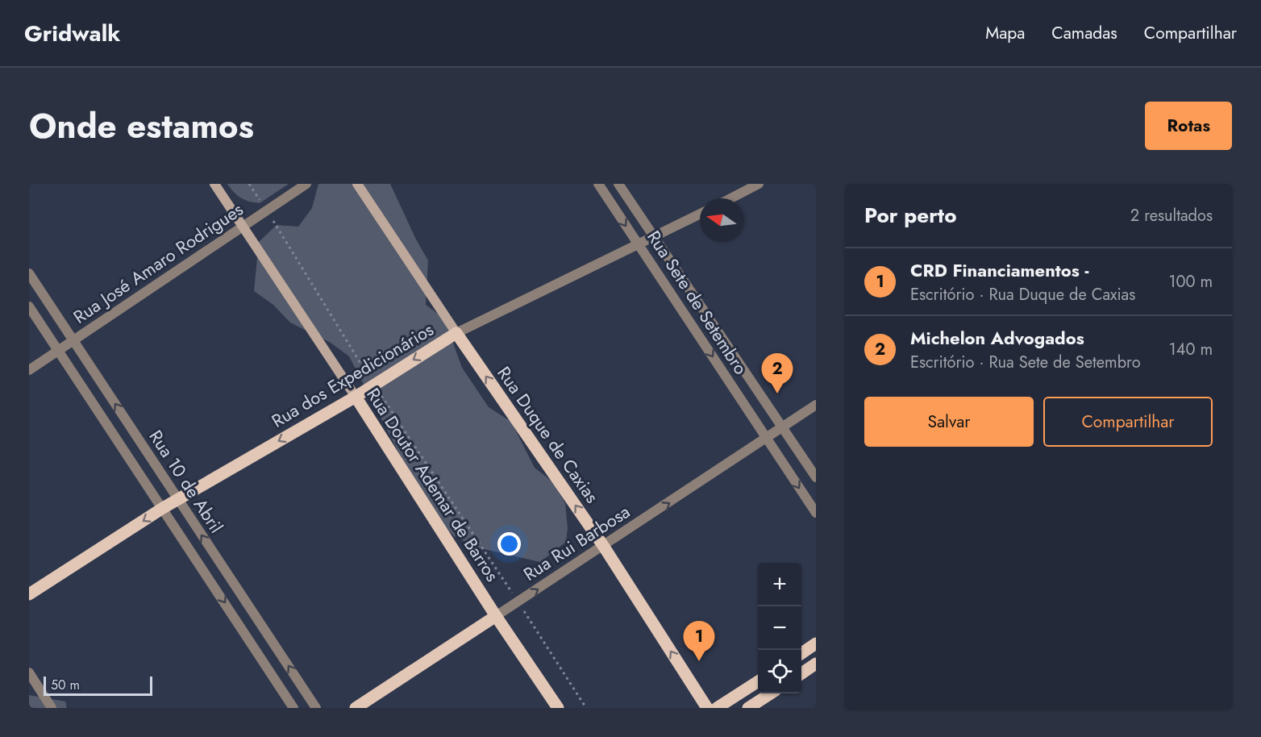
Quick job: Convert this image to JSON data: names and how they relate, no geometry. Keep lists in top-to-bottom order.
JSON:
{
  "streets": {
    "main road": [
      "Rua dos Expedicionários",
      "Rua Duque de Caxias",
      "Rua Doutor Ademar de Barros",
      "Rua Rui Barbosa"
    ],
    "street": ["Rua José Amaro Rodrigues", "Rua Sete de Setembro", "Rua 10 de Abril"]
  },
  "crossings": [
    ["Rua José Amaro Rodrigues", "Rua 10 de Abril"],
    ["Rua José Amaro Rodrigues", "Rua Doutor Ademar de Barros"],
    ["Rua Sete de Setembro", "Rua dos Expedicionários"],
    ["Rua Sete de Setembro", "Rua Rui Barbosa"],
    ["Rua dos Expedicionários", "Rua Duque de Caxias"],
    ["Rua dos Expedicionários", "Rua 10 de Abril"],
    ["Rua dos Expedicionários", "Rua Doutor Ademar de Barros"],
    ["Rua Duque de Caxias", "Rua Rui Barbosa"],
    ["Rua Doutor Ademar de Barros", "Rua Rui Barbosa"]
  ],
  "one_way": ["Rua dos Expedicionários", "Rua Duque de Caxias", "Rua Rui Barbosa"],
  "scale_bar": "50 m",
  "north": "left",
  "page": {
    "header": "Gridwalk",
    "nav": ["Mapa", "Camadas", "Compartilhar"],
    "title": "Onde estamos",
    "buttons": [
      "Rotas",
      ["Salvar", "Compartilhar"]
    ],
    "heading": ["Por perto", "2 resultados"],
    "list": [
      {
        "mark": "1",
        "name": "CRD Financiamentos -",
        "note": "Escritório · Rua Duque de Caxias",
        "value": "100 m"
      },
      {
        "mark": "2",
        "name": "Michelon Advogados",
        "note": "Escritório · Rua Sete de Setembro",
        "value": "140 m"
      }
    ],
    "pins": ["2", "1"],
    "map_buttons": ["+", "−"],
    "scale": "50 m"
  }
}
